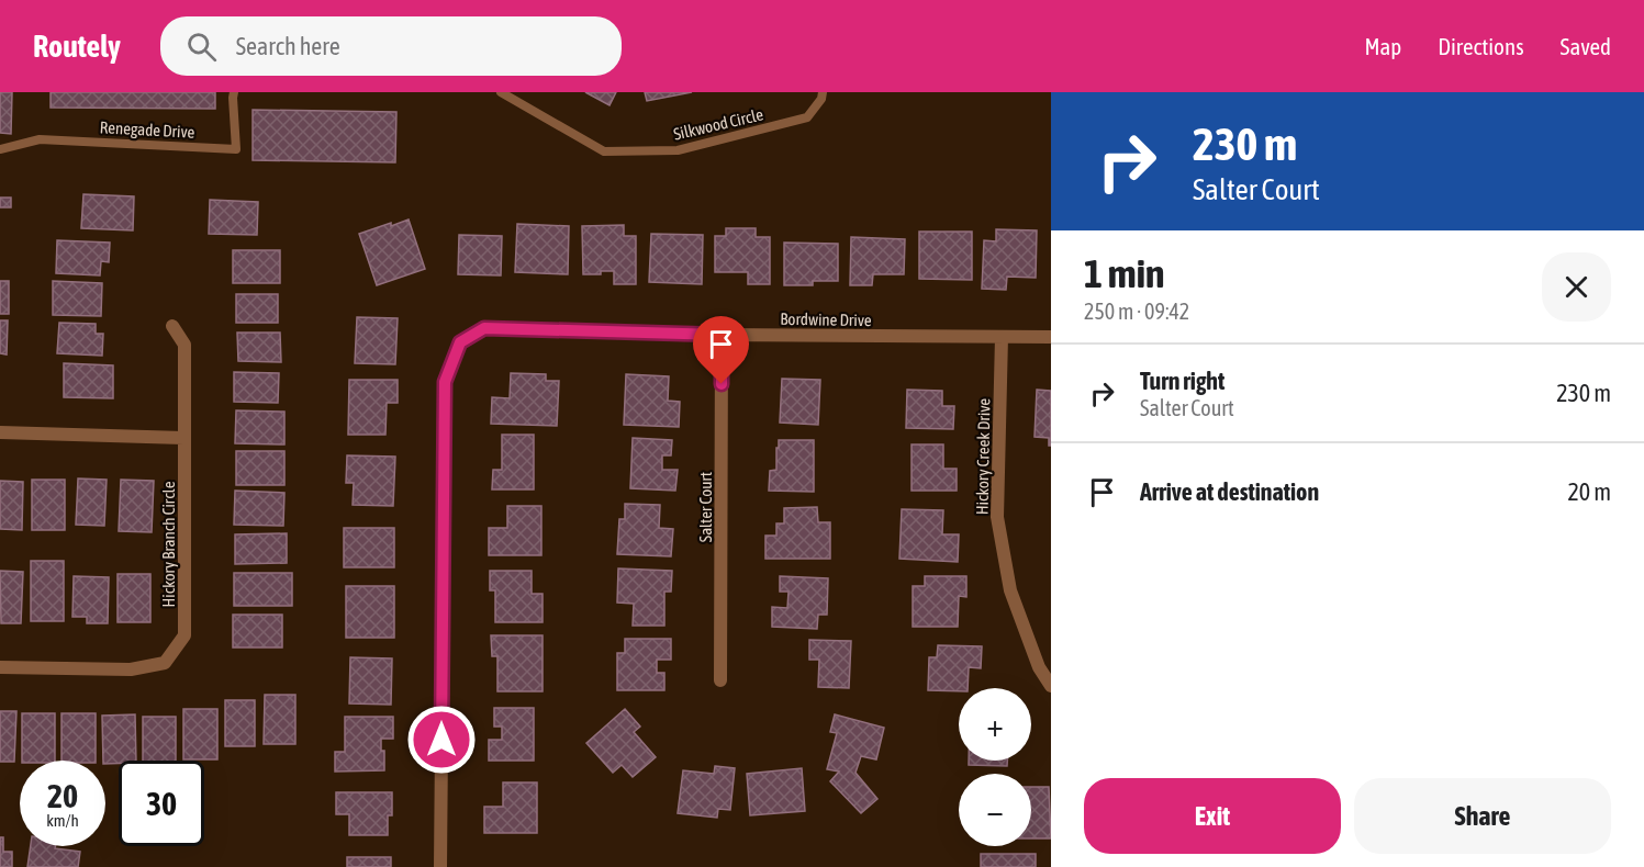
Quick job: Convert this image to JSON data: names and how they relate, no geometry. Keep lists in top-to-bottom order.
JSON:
{
  "streets": {
    "street": [
      "Bordwine Drive",
      "Hickory Creek Drive",
      "Salter Court",
      "Hickory Branch Circle"
    ],
    "lane": ["Silkwood Circle", "Renegade Drive"]
  },
  "crossings": [
    ["Bordwine Drive", "Hickory Creek Drive"],
    ["Bordwine Drive", "Salter Court"]
  ],
  "page": {
    "header": "Routely",
    "search": "Search here",
    "nav": ["Map", "Directions", "Saved"],
    "turn": ["230 m", "Salter Court"],
    "heading": ["1 min", "250 m · 09:42"],
    "list": [
      {
        "name": "Turn right",
        "note": "Salter Court",
        "value": "230 m"
      },
      {
        "name": "Arrive at destination",
        "value": "20 m"
      }
    ],
    "map_buttons": ["+", "−"],
    "speed": "20 km/h",
    "limit": "30",
    "buttons": ["Exit", "Share"]
  }
}
